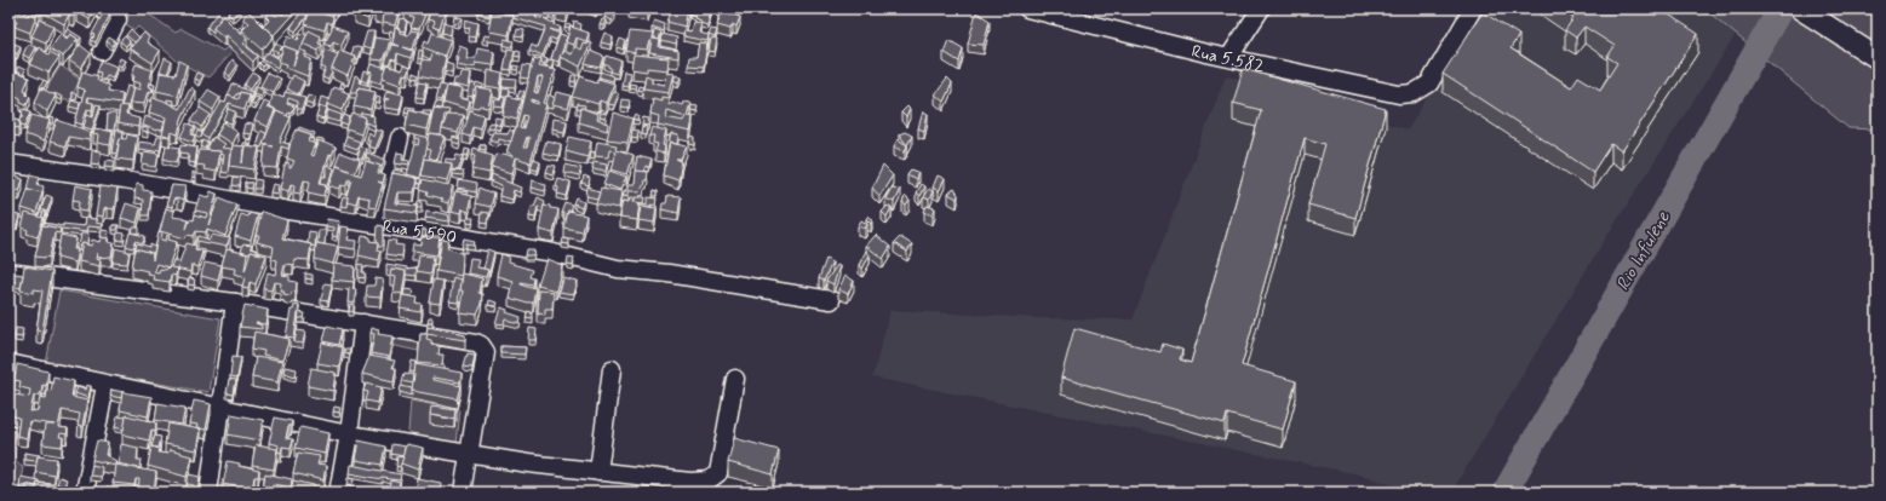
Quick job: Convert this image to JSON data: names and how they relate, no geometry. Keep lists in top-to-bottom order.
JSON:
{
  "streets": {
    "street": ["Rua 5.582", "Rua 5.590"]
  },
  "water": ["Rio Infulene"]
}
